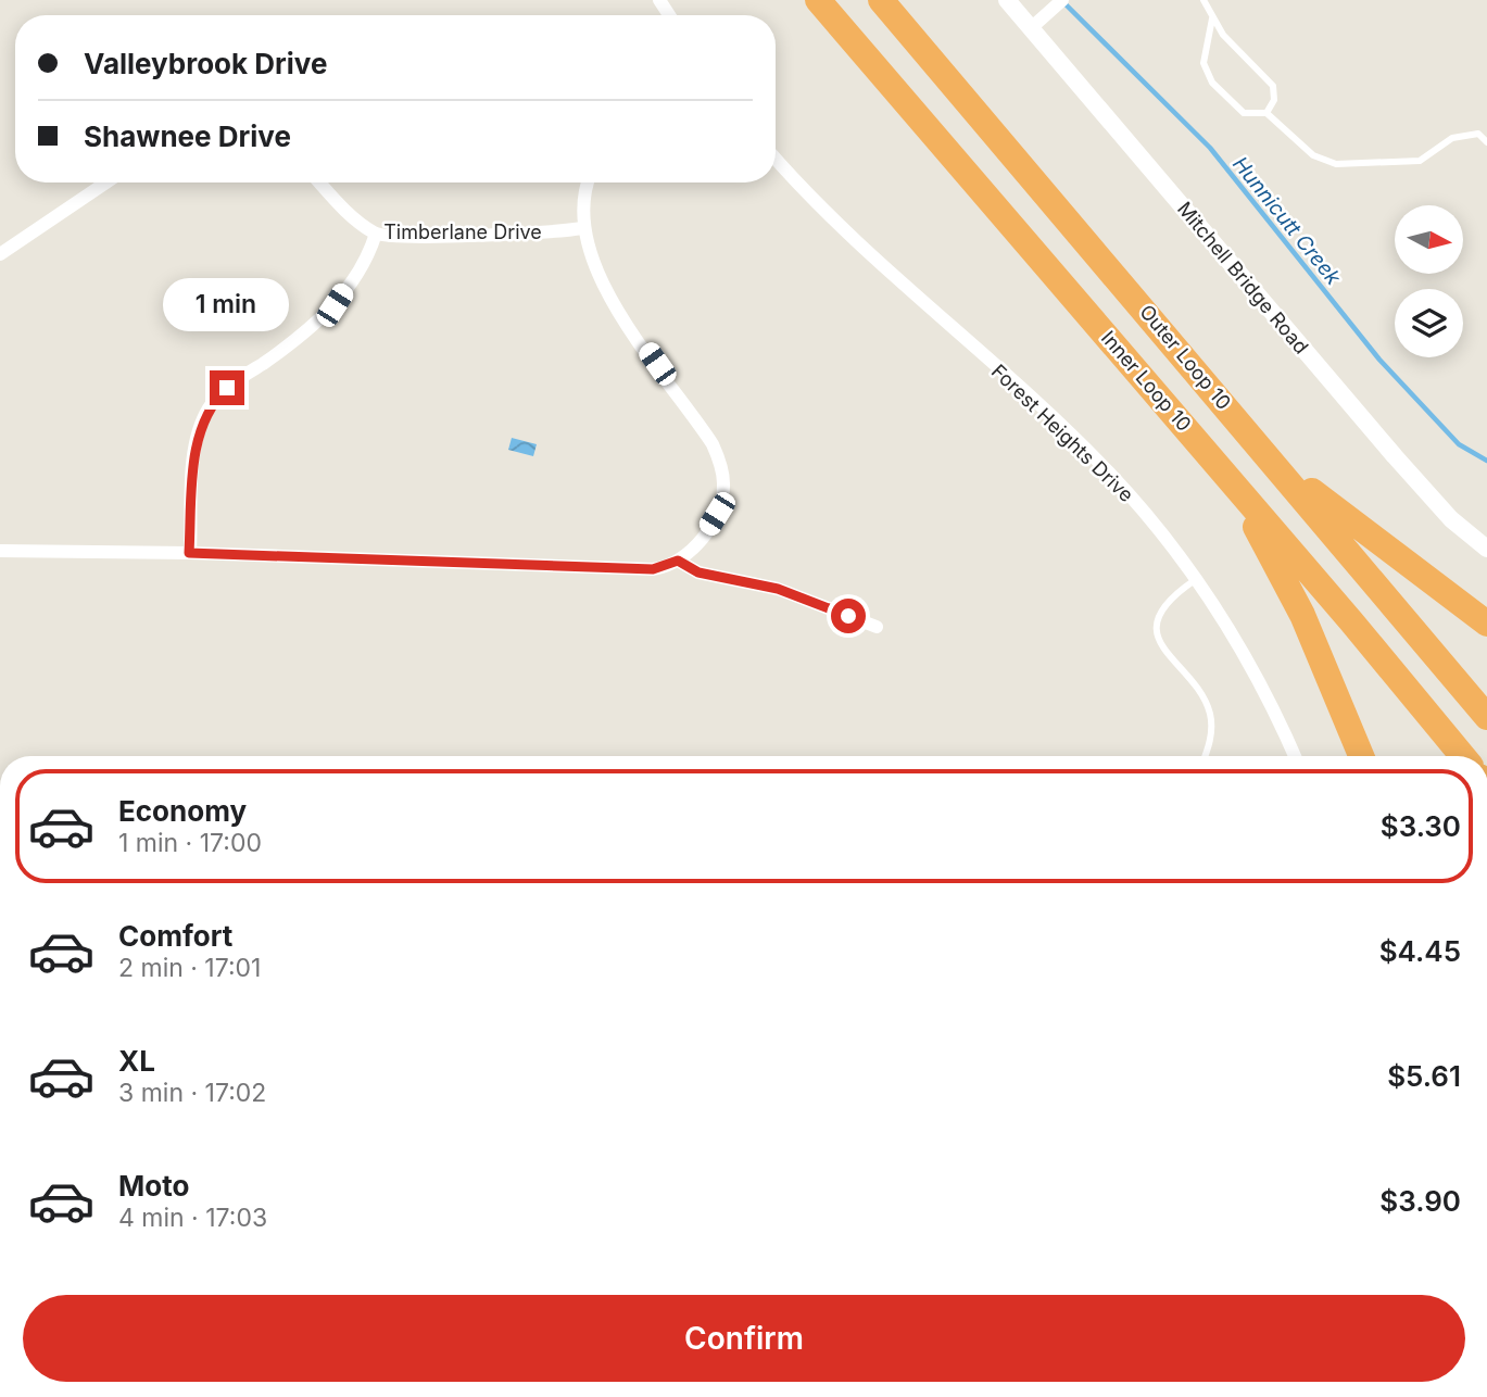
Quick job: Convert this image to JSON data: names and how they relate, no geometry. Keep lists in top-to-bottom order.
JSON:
{
  "streets": {
    "highway": ["Outer Loop 10", "Inner Loop 10"],
    "street": ["Timberlane Drive", "Mitchell Bridge Road", "Forest Heights Drive"]
  },
  "water": ["Hunnicutt Creek"],
  "north": "right",
  "page": {
    "banner": ["Valleybrook Drive", "Shawnee Drive"],
    "bubble": "1 min",
    "list": [
      {
        "name": "Economy",
        "note": "1 min · 17:00",
        "value": "$3.30"
      },
      {
        "name": "Comfort",
        "note": "2 min · 17:01",
        "value": "$4.45"
      },
      {
        "name": "XL",
        "note": "3 min · 17:02",
        "value": "$5.61"
      },
      {
        "name": "Moto",
        "note": "4 min · 17:03",
        "value": "$3.90"
      }
    ],
    "buttons": "Confirm"
  }
}
